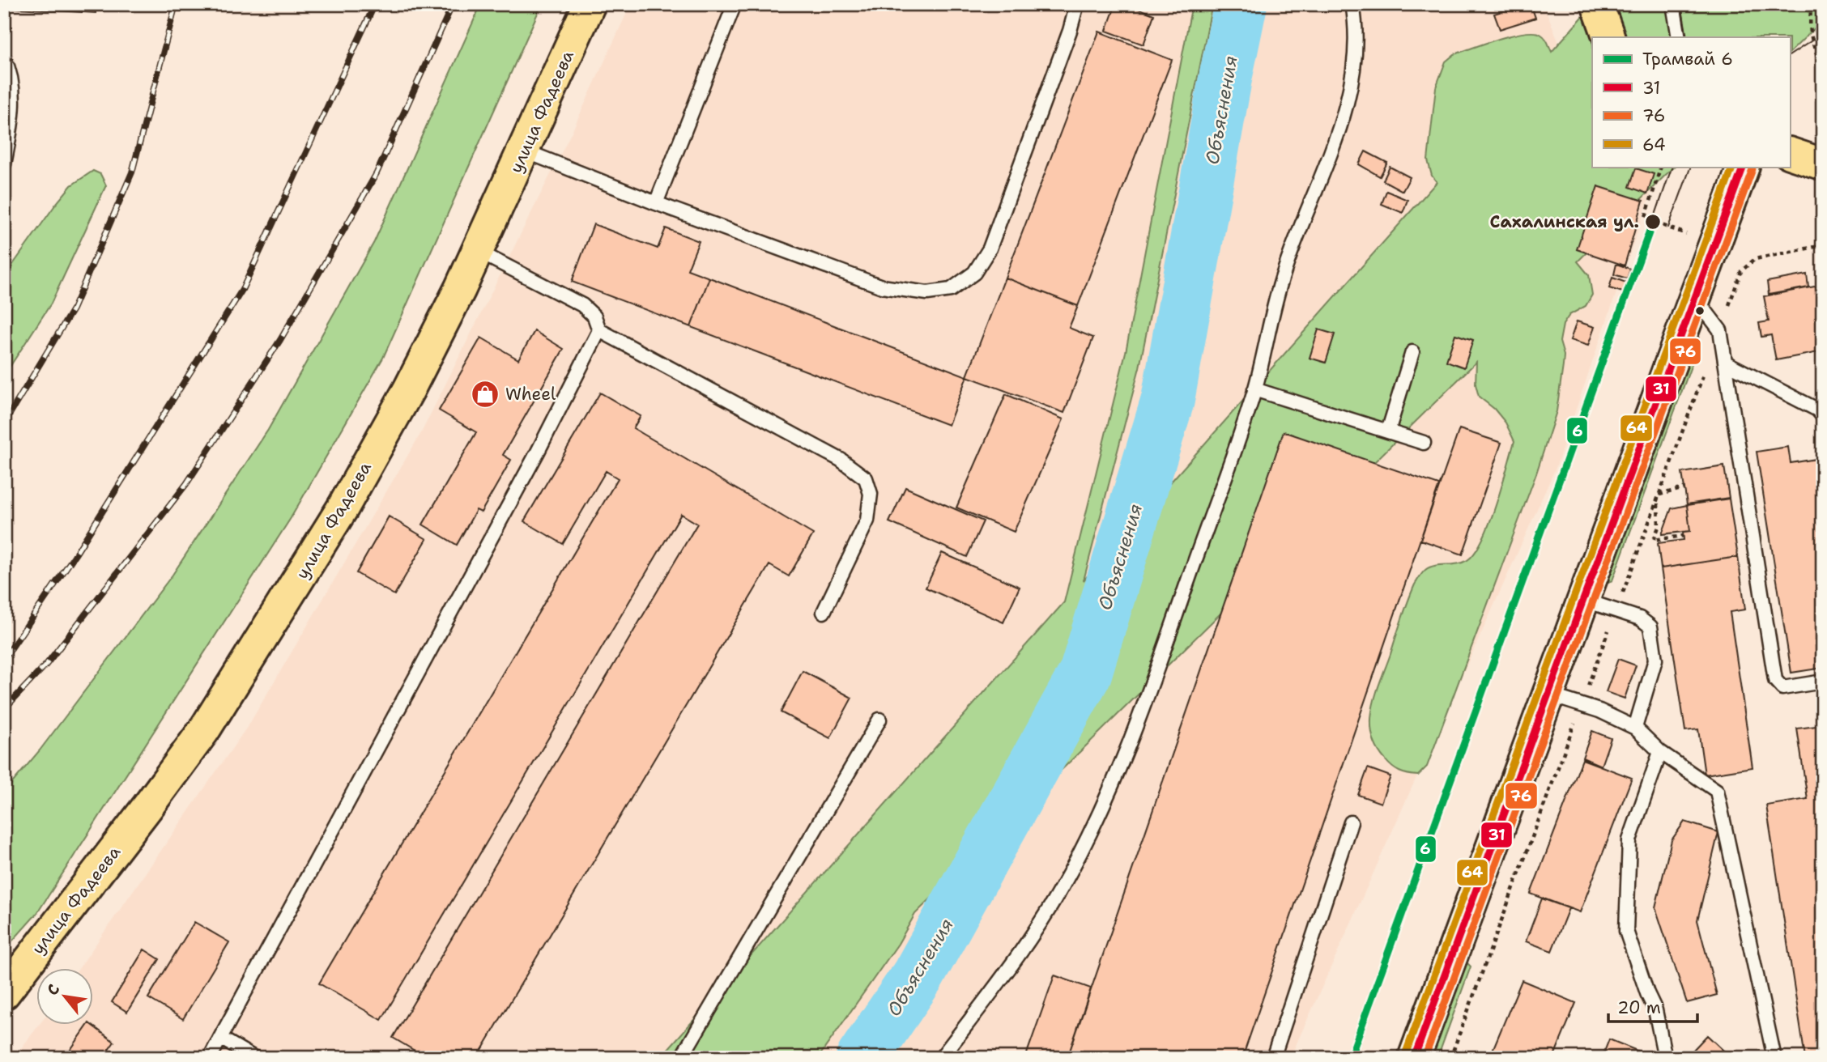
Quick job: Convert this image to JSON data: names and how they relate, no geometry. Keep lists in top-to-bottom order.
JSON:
{
  "streets": {
    "main road": ["улица Фадеева"]
  },
  "water": ["Объяснения"],
  "places": {
    "other": ["Сахалинская ул."],
    "shop": ["Wheel"]
  },
  "lines": [
    "transit line 31",
    "transit line 64",
    "transit line 76",
    "tram line 6"
  ],
  "legend": [
    "Трамвай 6",
    "31",
    "76",
    "64"
  ],
  "scale_bar": "20 m",
  "north": "top left"
}
